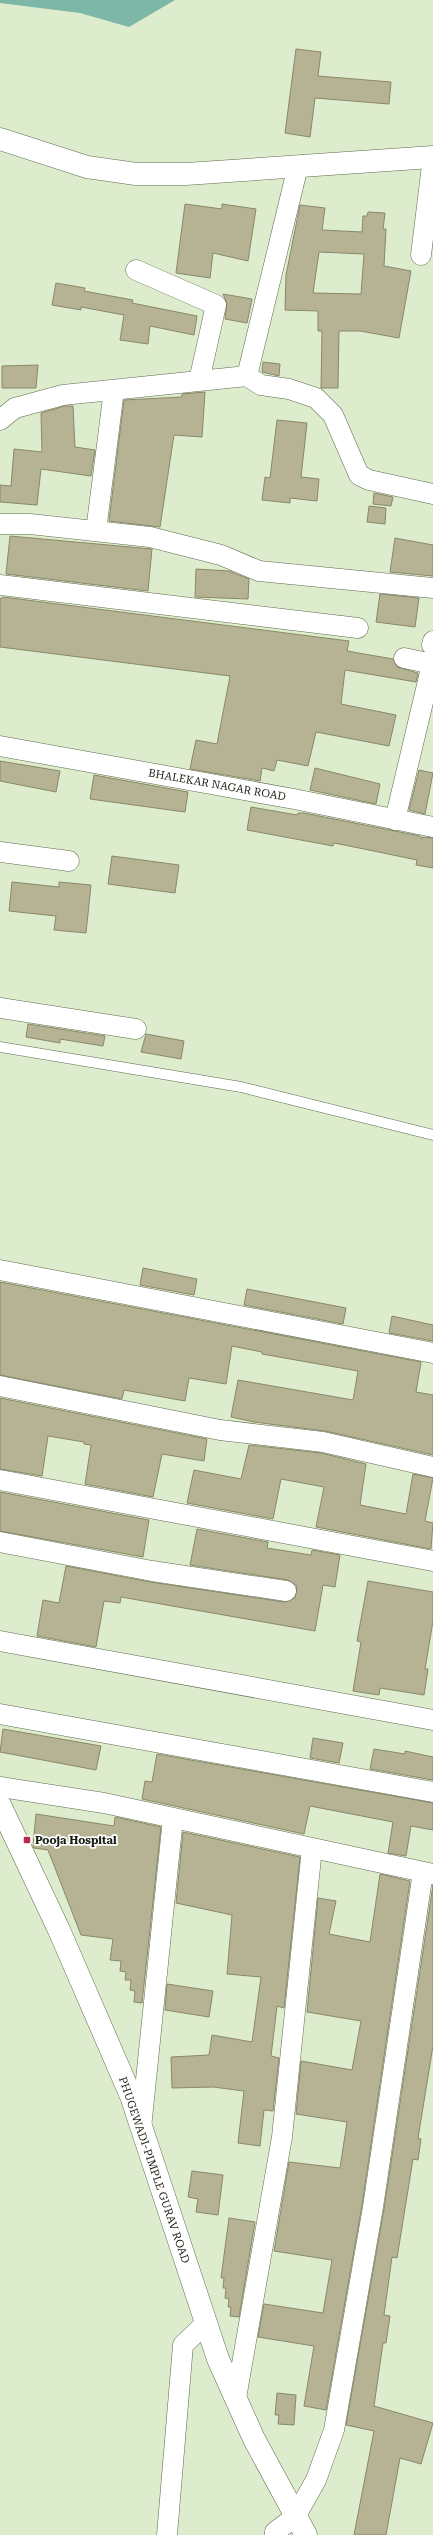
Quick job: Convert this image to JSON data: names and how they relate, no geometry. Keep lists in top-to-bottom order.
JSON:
{
  "streets": {
    "street": ["BHALEKAR NAGAR ROAD", "PHUGEWADI-PIMPLE GURAV ROAD"]
  },
  "places": {
    "transit": ["Pooja Hospital"]
  }
}
